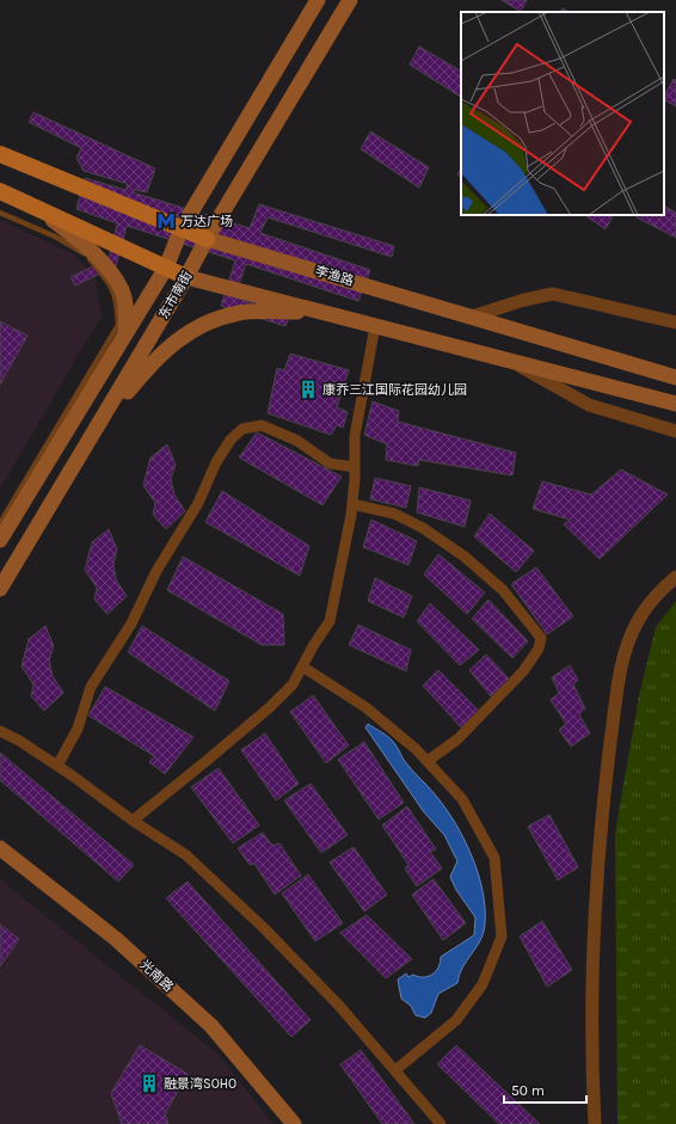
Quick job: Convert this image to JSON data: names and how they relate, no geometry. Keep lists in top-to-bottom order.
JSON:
{
  "streets": {
    "main road": ["李渔路", "东市南街", "光南路"]
  },
  "crossings": [
    ["李渔路", "东市南街"]
  ],
  "places": {
    "metro station": ["万达广场"],
    "building": ["康乔三江国际花园幼儿园", "融景湾SOHO"]
  },
  "scale_bar": "50 m"
}
